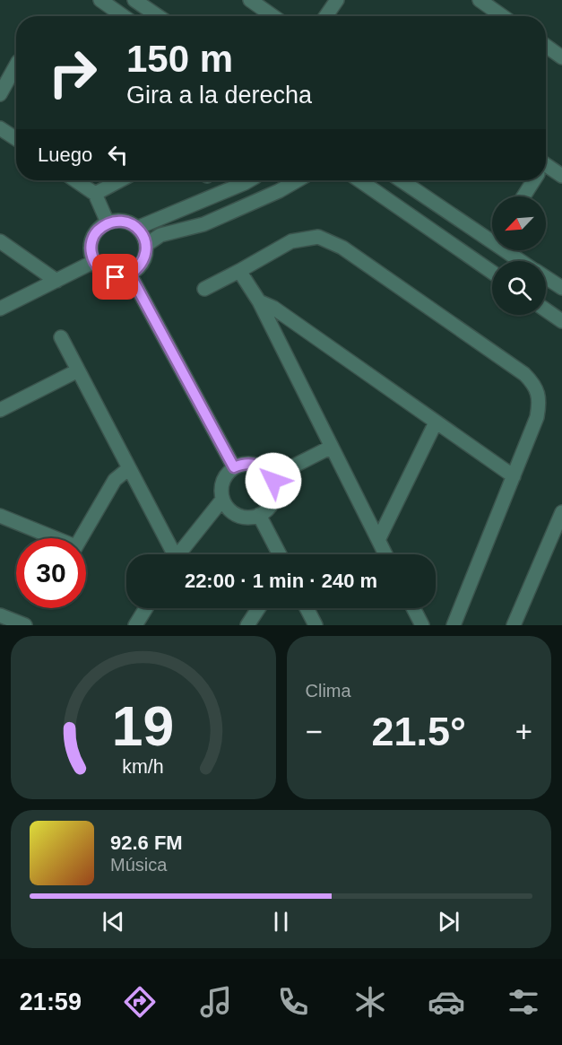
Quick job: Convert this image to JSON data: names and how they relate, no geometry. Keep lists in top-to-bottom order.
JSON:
{
  "north": "bottom left",
  "page": {
    "turn": ["150 m", "Gira a la derecha"],
    "then": "Luego",
    "limit": "30",
    "trip": "22:00 · 1 min · 240 m",
    "tile": "Clima",
    "heat": ["−", "21.5°", "+"],
    "song": ["92.6 FM", "Música"],
    "tabs": "21:59",
    "gauge": ["19", "km/h"]
  }
}
